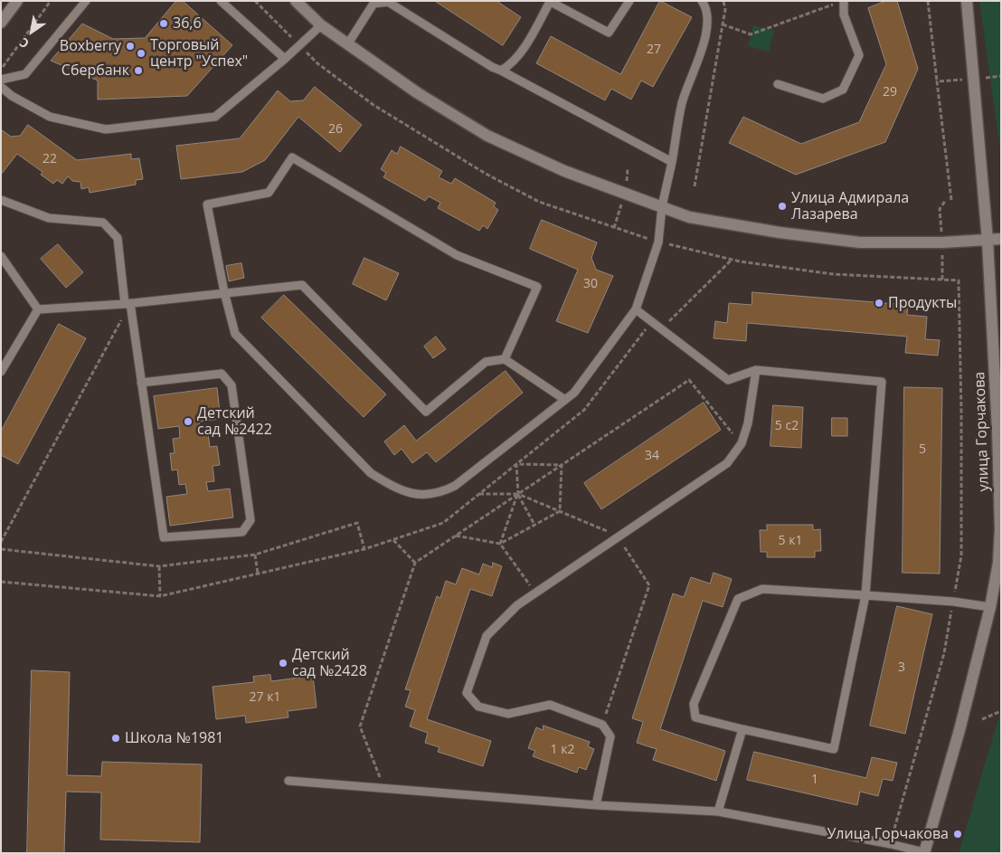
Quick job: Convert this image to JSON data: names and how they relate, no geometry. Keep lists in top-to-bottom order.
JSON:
{
  "streets": {
    "street": ["улица Горчакова"]
  },
  "places": [
    "36,6",
    "Boxberry",
    "Торговый центр \"Успех\"",
    "Сбербанк",
    "Улица Адмирала Лазарева",
    "Продукты",
    "Детский сад №2422",
    "Детский сад №2428",
    "Школа №1981",
    "Улица Горчакова"
  ],
  "house_numbers": [
    "27",
    "29",
    "26",
    "22",
    "30",
    "5 с2",
    "5",
    "34",
    "5 к1",
    "3",
    "27 к1",
    "1 к2",
    "1"
  ],
  "north": "bottom left"
}
